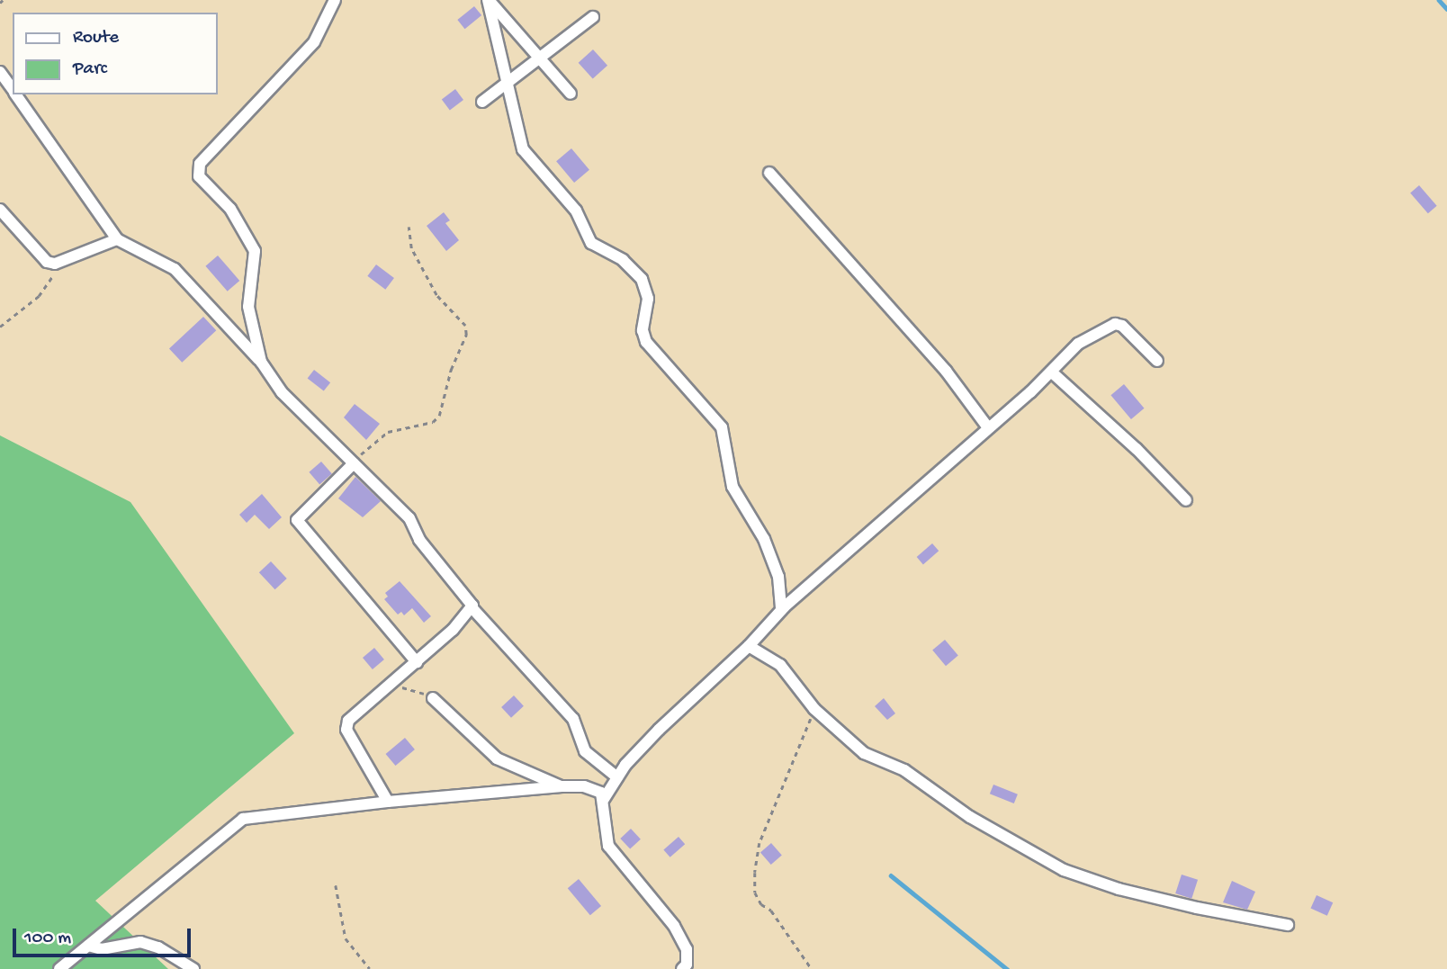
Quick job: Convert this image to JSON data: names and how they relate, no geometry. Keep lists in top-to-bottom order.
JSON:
{
  "legend": ["Route", "Parc"],
  "scale_bar": "100 m"
}
